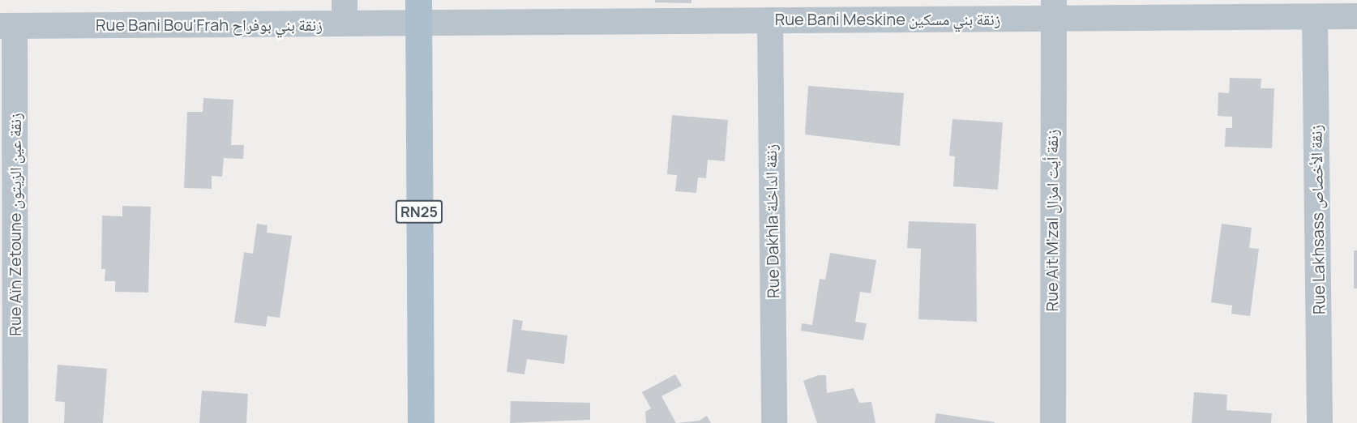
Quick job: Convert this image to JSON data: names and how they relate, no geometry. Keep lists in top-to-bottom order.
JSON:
{
  "streets": {
    "main road": ["RN25"],
    "street": [
      "Rue Bani Meskine زنقة بني مسكين",
      "Rue Bani Bou'Frah زنقة بني بوفراح",
      "Rue Lakhsass زنقة الأخصاص",
      "Rue Ait M'zal زنقة أيت امزال",
      "Rue Dakhla زنقة الداخلة",
      "Rue Aïn Zetoune زنقة عين الزيتون"
    ]
  },
  "crossings": [
    ["Rue Bani Meskine زنقة بني مسكين", "Rue Bani Bou'Frah زنقة بني بوفراح"],
    ["Rue Bani Meskine زنقة بني مسكين", "RN25"],
    ["Rue Bani Meskine زنقة بني مسكين", "Rue Lakhsass زنقة الأخصاص"],
    ["Rue Bani Meskine زنقة بني مسكين", "Rue Ait M'zal زنقة أيت امزال"],
    ["Rue Bani Meskine زنقة بني مسكين", "Rue Dakhla زنقة الداخلة"],
    ["Rue Bani Bou'Frah زنقة بني بوفراح", "RN25"],
    ["Rue Bani Bou'Frah زنقة بني بوفراح", "Rue Aïn Zetoune زنقة عين الزيتون"]
  ]
}
